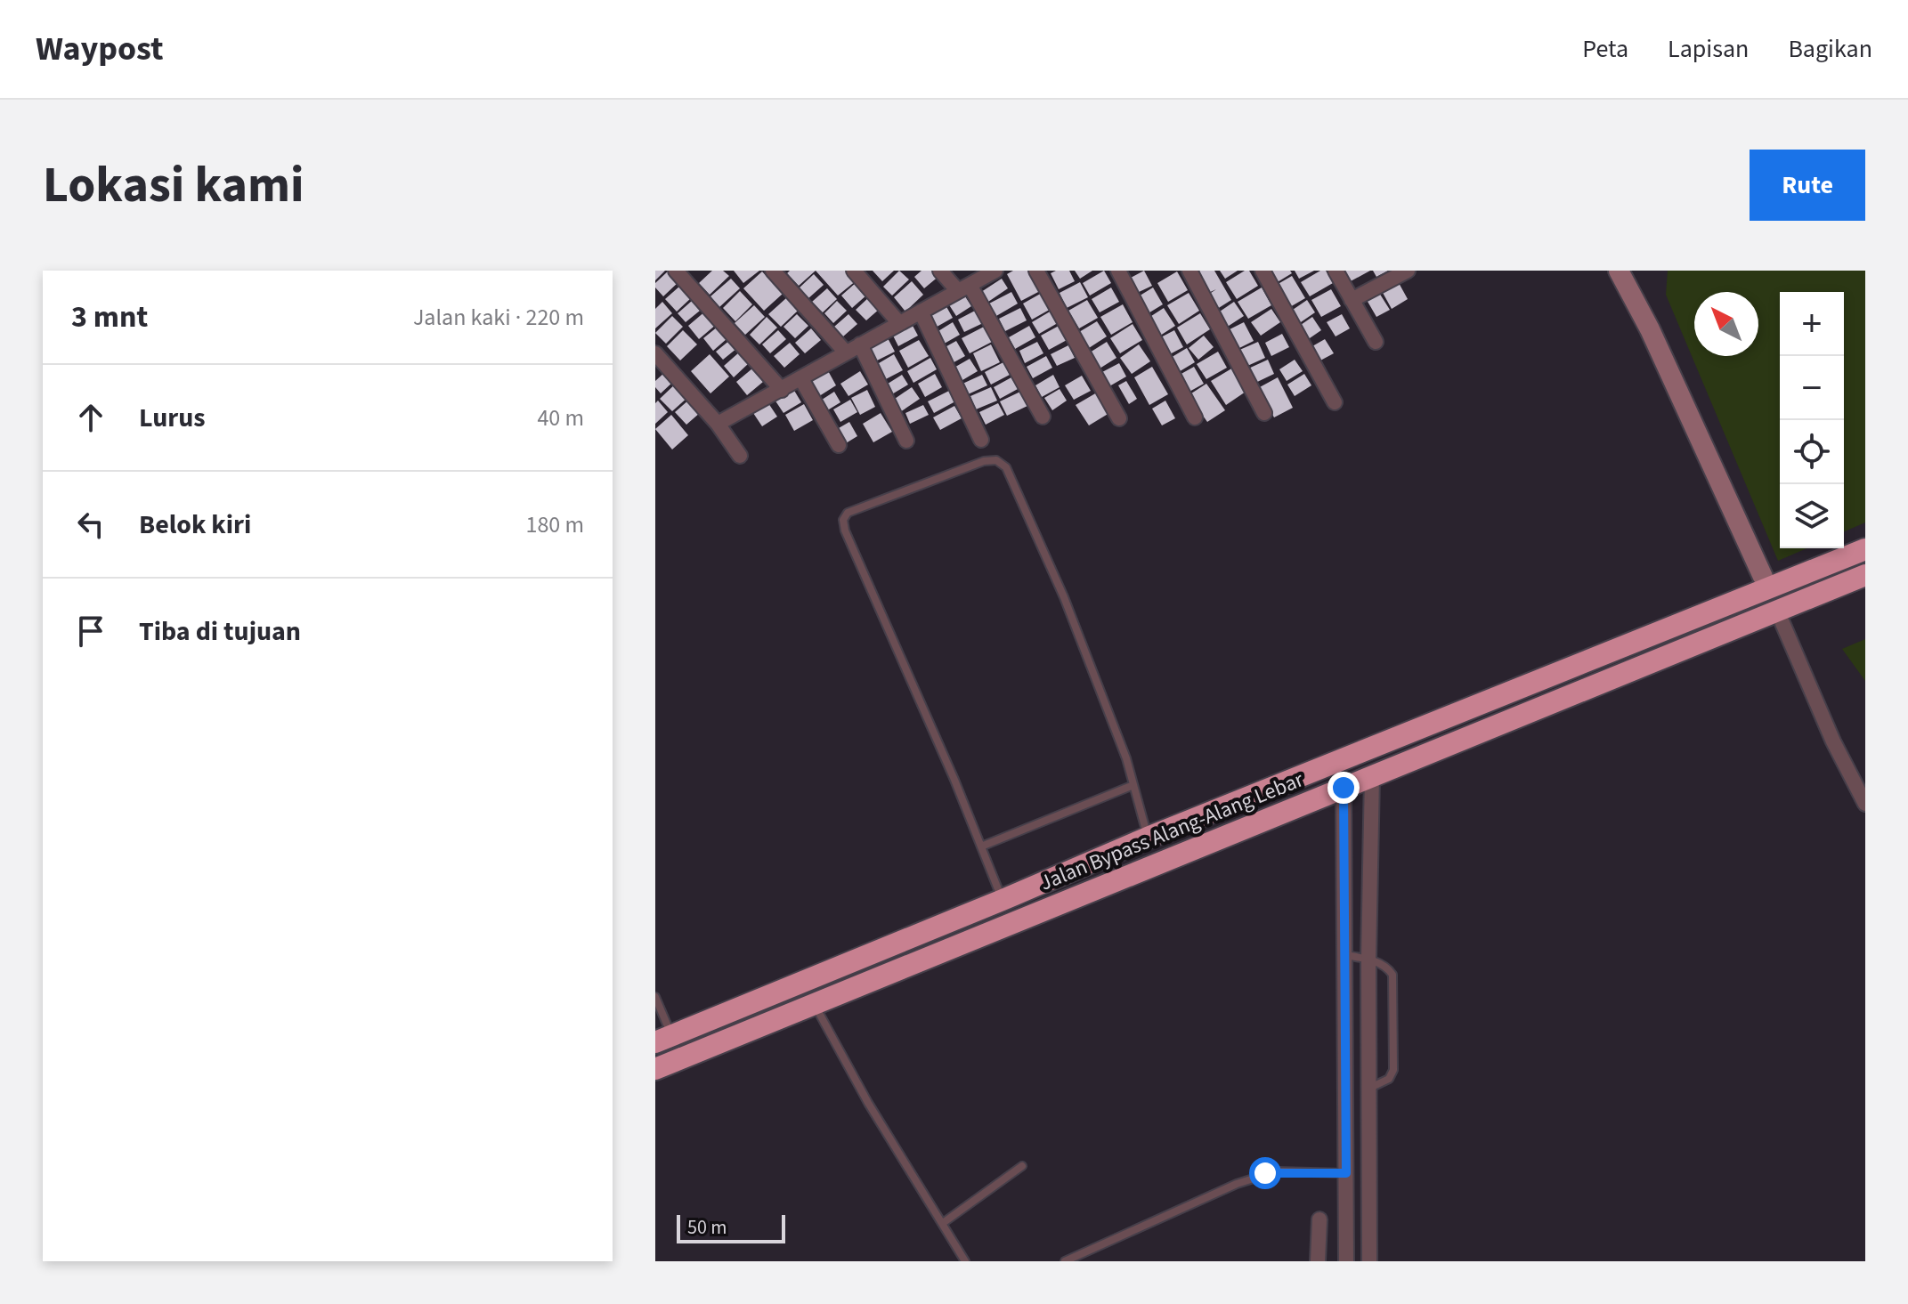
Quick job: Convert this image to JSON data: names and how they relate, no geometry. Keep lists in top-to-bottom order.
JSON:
{
  "streets": {
    "highway": ["Jalan Bypass Alang-Alang Lebar"]
  },
  "scale_bar": "50 m",
  "north": "top left",
  "page": {
    "header": "Waypost",
    "nav": ["Peta", "Lapisan", "Bagikan"],
    "buttons": "Rute",
    "title": "Lokasi kami",
    "heading": ["3 mnt", "Jalan kaki · 220 m"],
    "map_buttons": ["+", "−"],
    "list": [
      ["Lurus", "40 m"],
      ["Belok kiri", "180 m"],
      "Tiba di tujuan"
    ],
    "scale": "50 m"
  }
}
